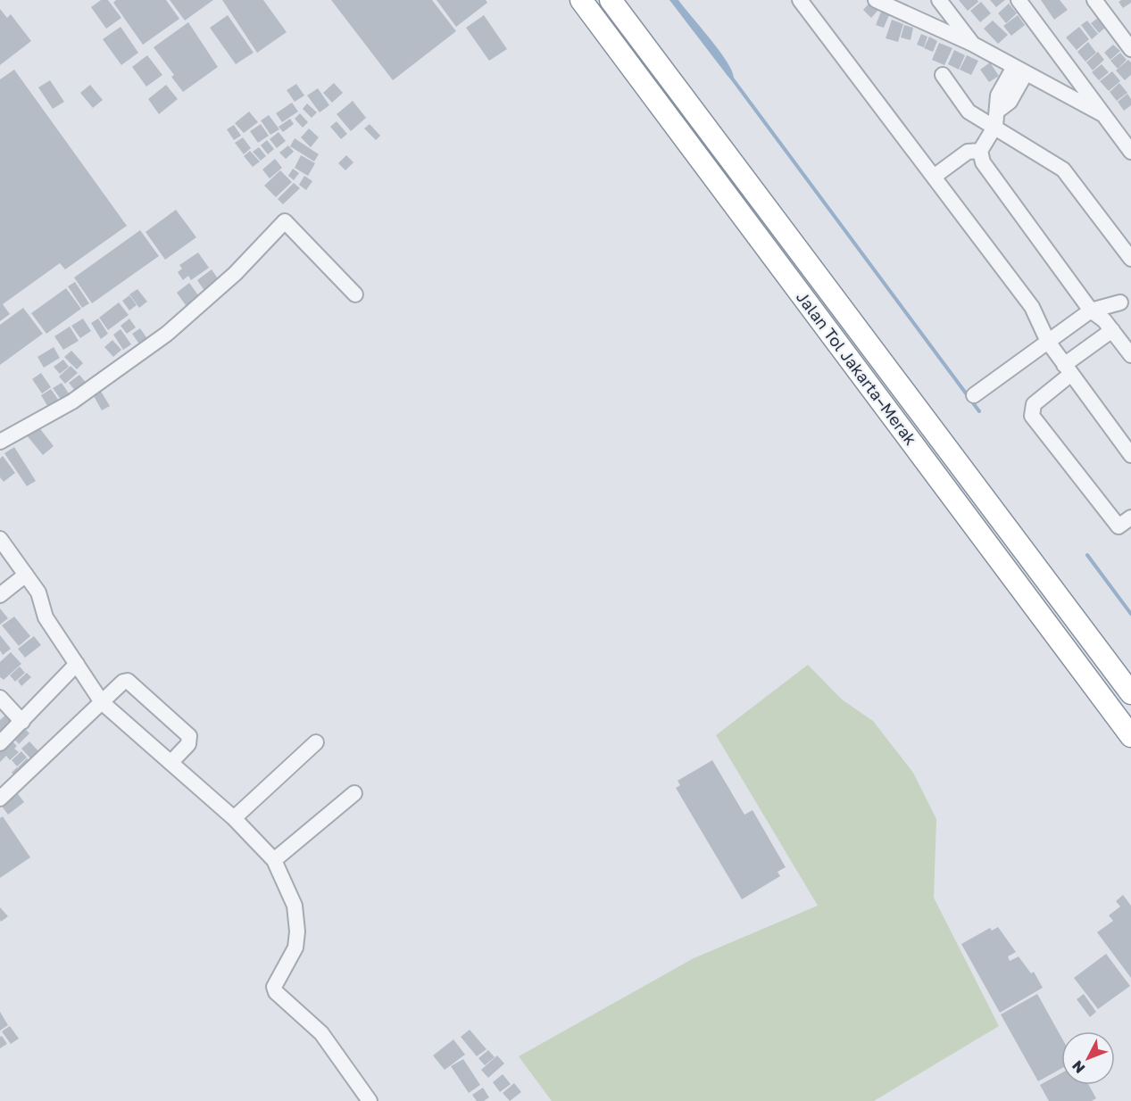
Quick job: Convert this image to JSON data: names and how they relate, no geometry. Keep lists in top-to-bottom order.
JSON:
{
  "streets": {
    "highway": ["Jalan Tol Jakarta–Merak"]
  },
  "north": "bottom left"
}
